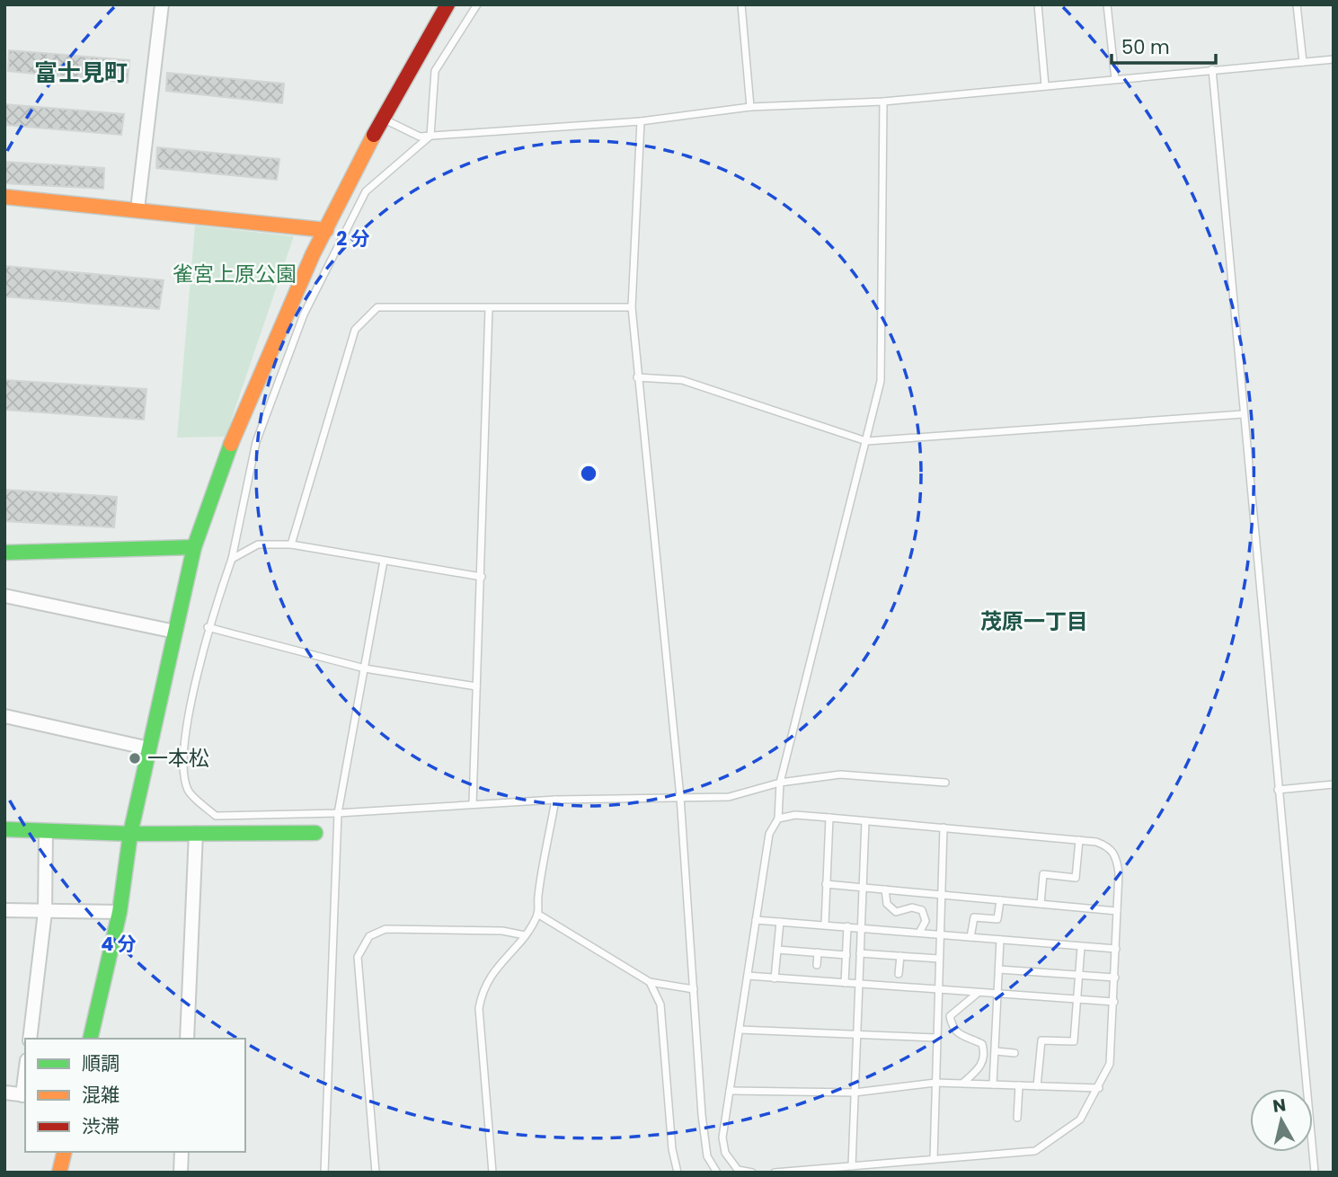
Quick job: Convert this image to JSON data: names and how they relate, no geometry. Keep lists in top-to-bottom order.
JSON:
{
  "districts": ["富士見町", "茂原一丁目"],
  "parks": ["雀宮上原公園"],
  "places": ["一本松"],
  "legend": ["順調", "混雑", "渋滞"],
  "scale_bar": "50 m",
  "north": "top",
  "rings": ["2 分", "4 分"]
}
